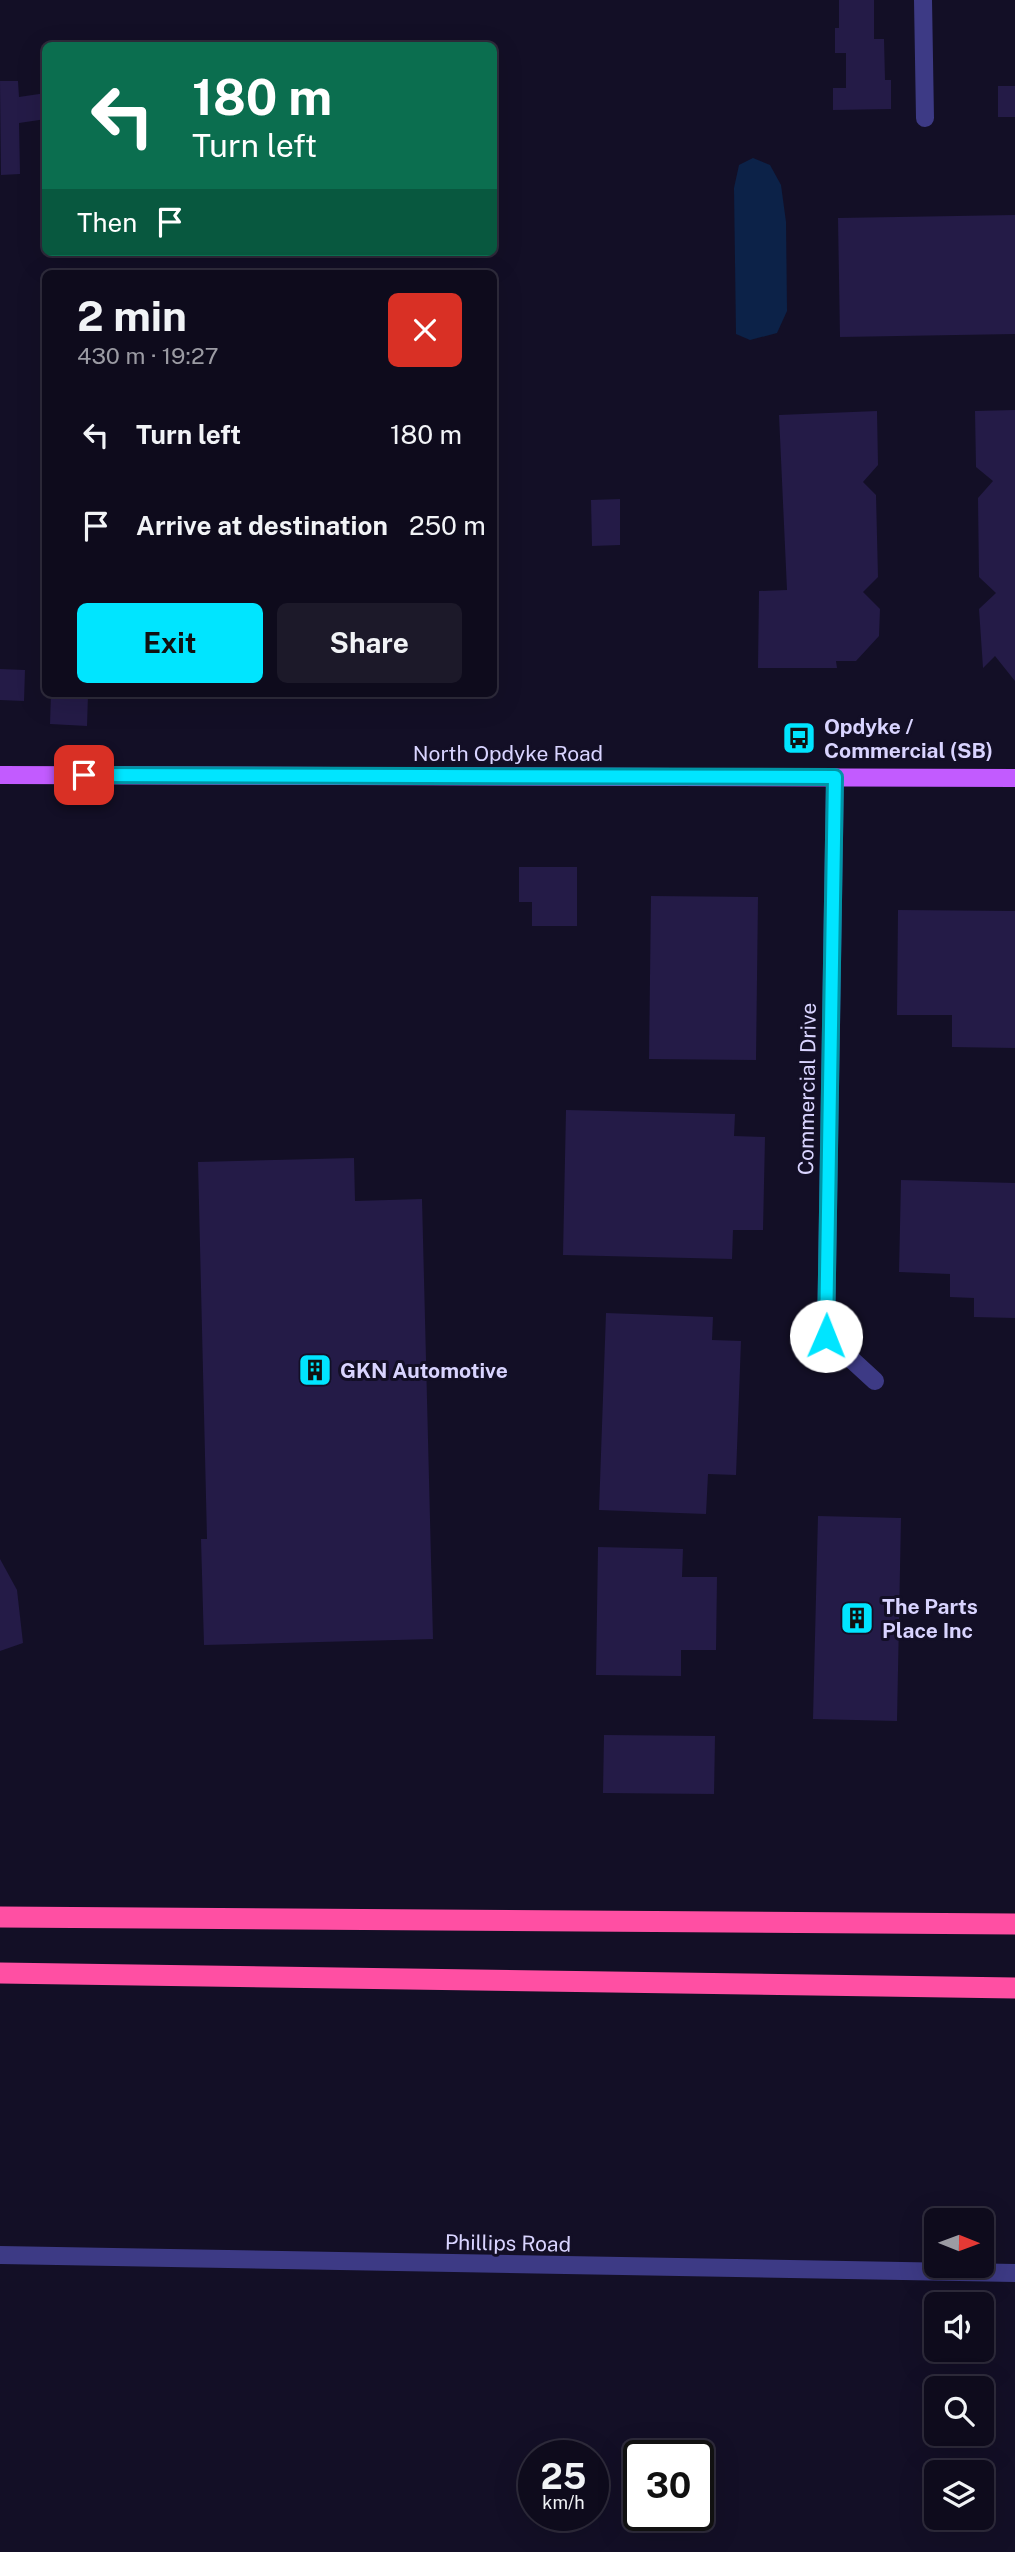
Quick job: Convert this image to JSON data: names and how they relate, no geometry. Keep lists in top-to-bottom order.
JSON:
{
  "streets": {
    "main road": ["North Opdyke Road"],
    "street": ["Commercial Drive", "Phillips Road"]
  },
  "crossings": [
    ["North Opdyke Road", "Commercial Drive"]
  ],
  "places": {
    "bus stop": ["Opdyke / Commercial (SB)"],
    "building": ["GKN Automotive", "The Parts Place Inc"]
  },
  "north": "right",
  "page": {
    "turn": ["180 m", "Turn left"],
    "then": "Then",
    "heading": ["2 min", "430 m · 19:27"],
    "list": [
      {
        "name": "Turn left",
        "value": "180 m"
      },
      {
        "name": "Arrive at destination",
        "value": "250 m"
      }
    ],
    "buttons": ["Exit", "Share"],
    "speed": "25 km/h",
    "limit": "30"
  }
}
